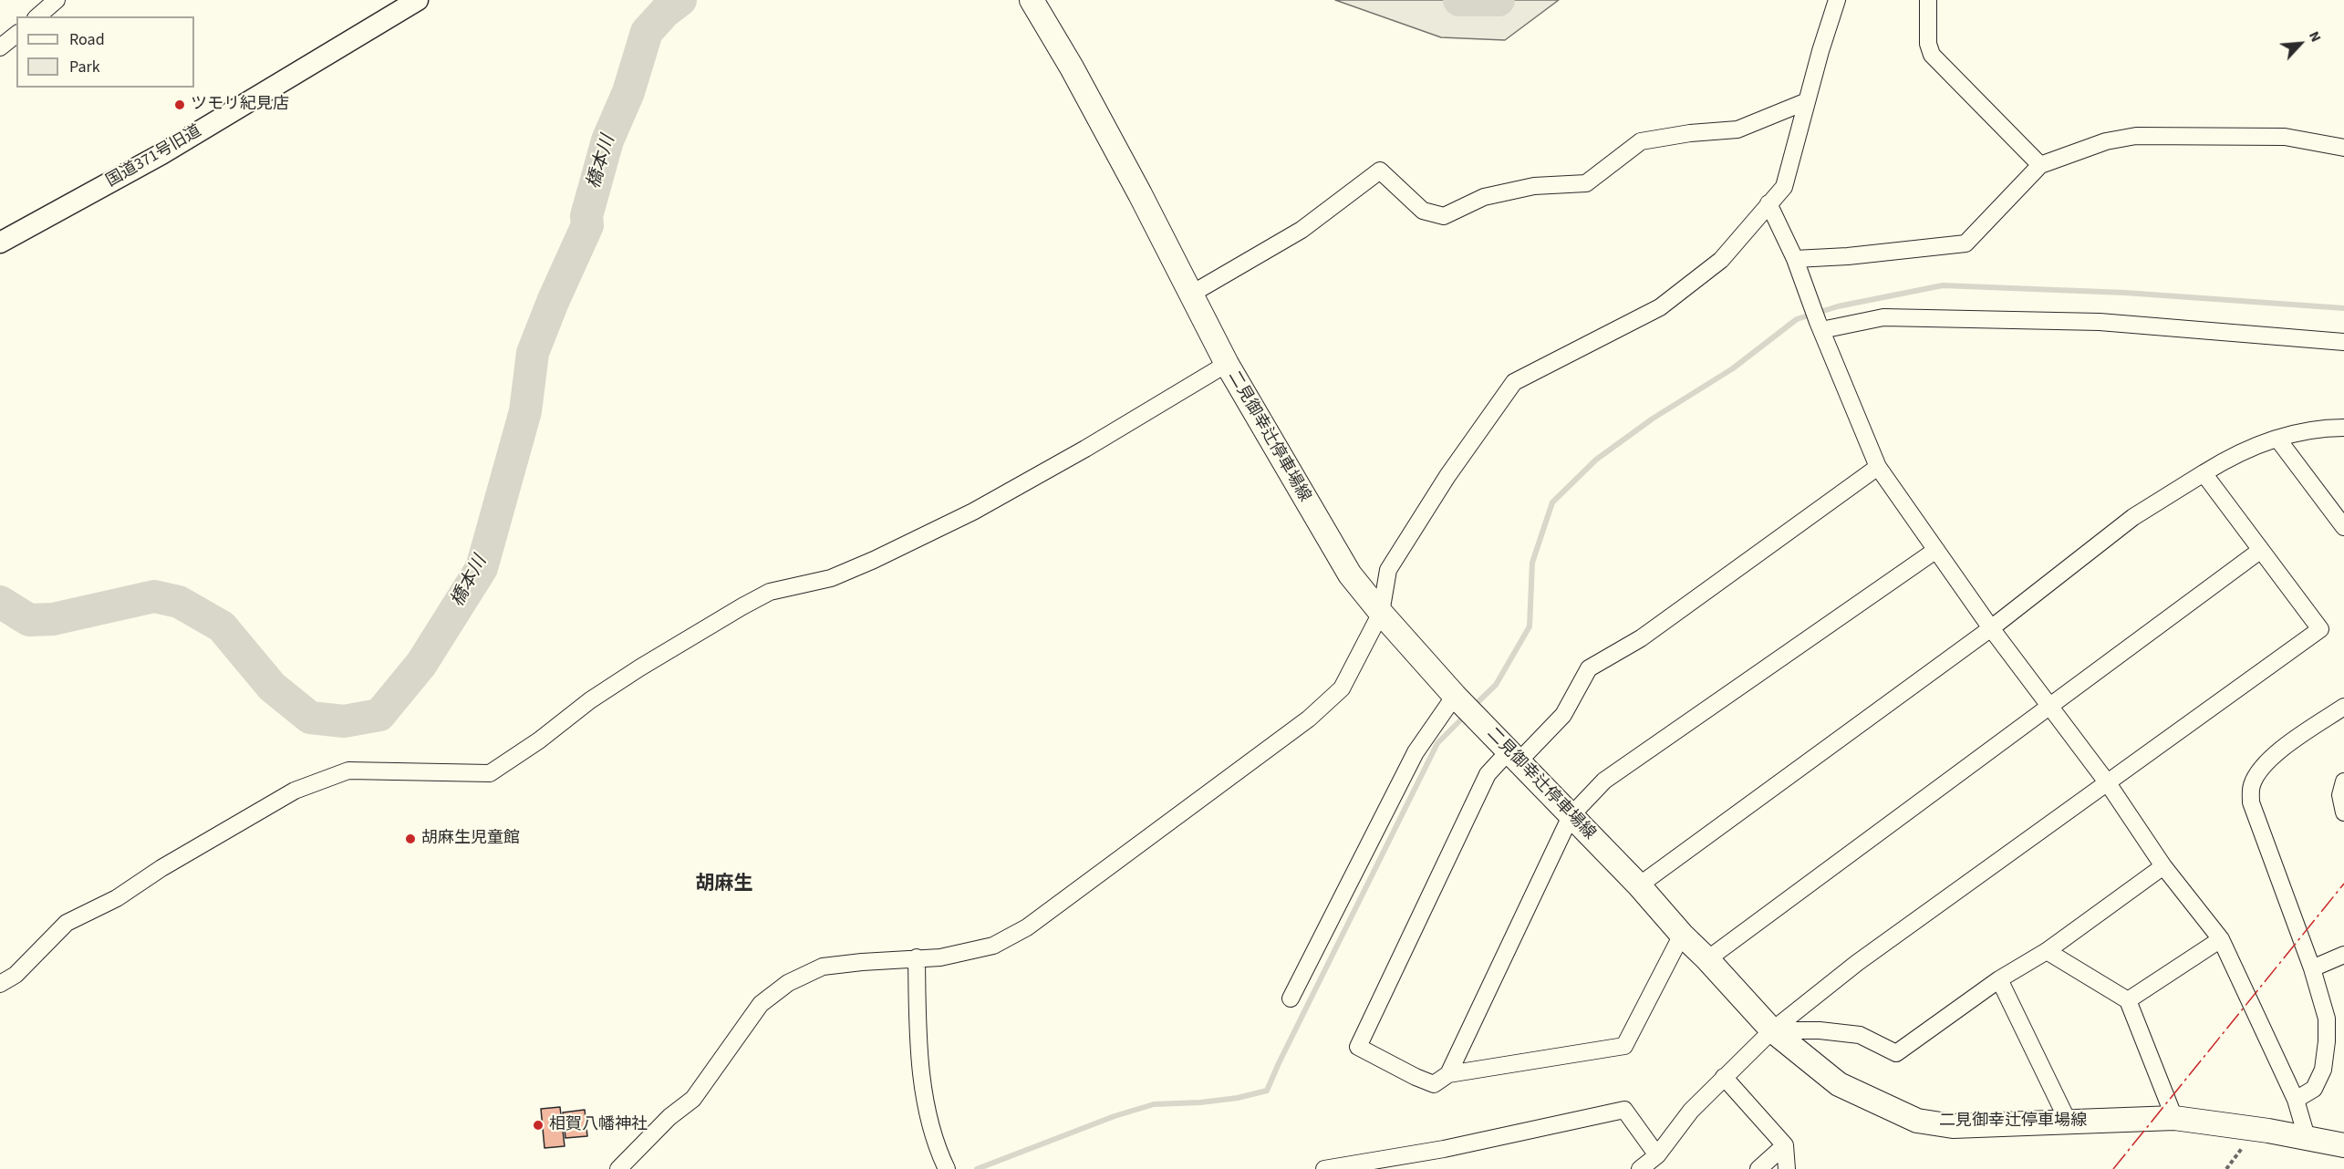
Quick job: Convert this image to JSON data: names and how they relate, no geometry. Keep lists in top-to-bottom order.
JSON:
{
  "streets": {
    "main road": ["二見御幸辻停車場線"],
    "street": ["国道371号旧道"]
  },
  "districts": ["胡麻生"],
  "water": ["橋本川"],
  "places": ["ツモリ紀見店", "胡麻生児童館", "相賀八幡神社"],
  "legend": ["Road", "Park"],
  "north": "top right"
}
